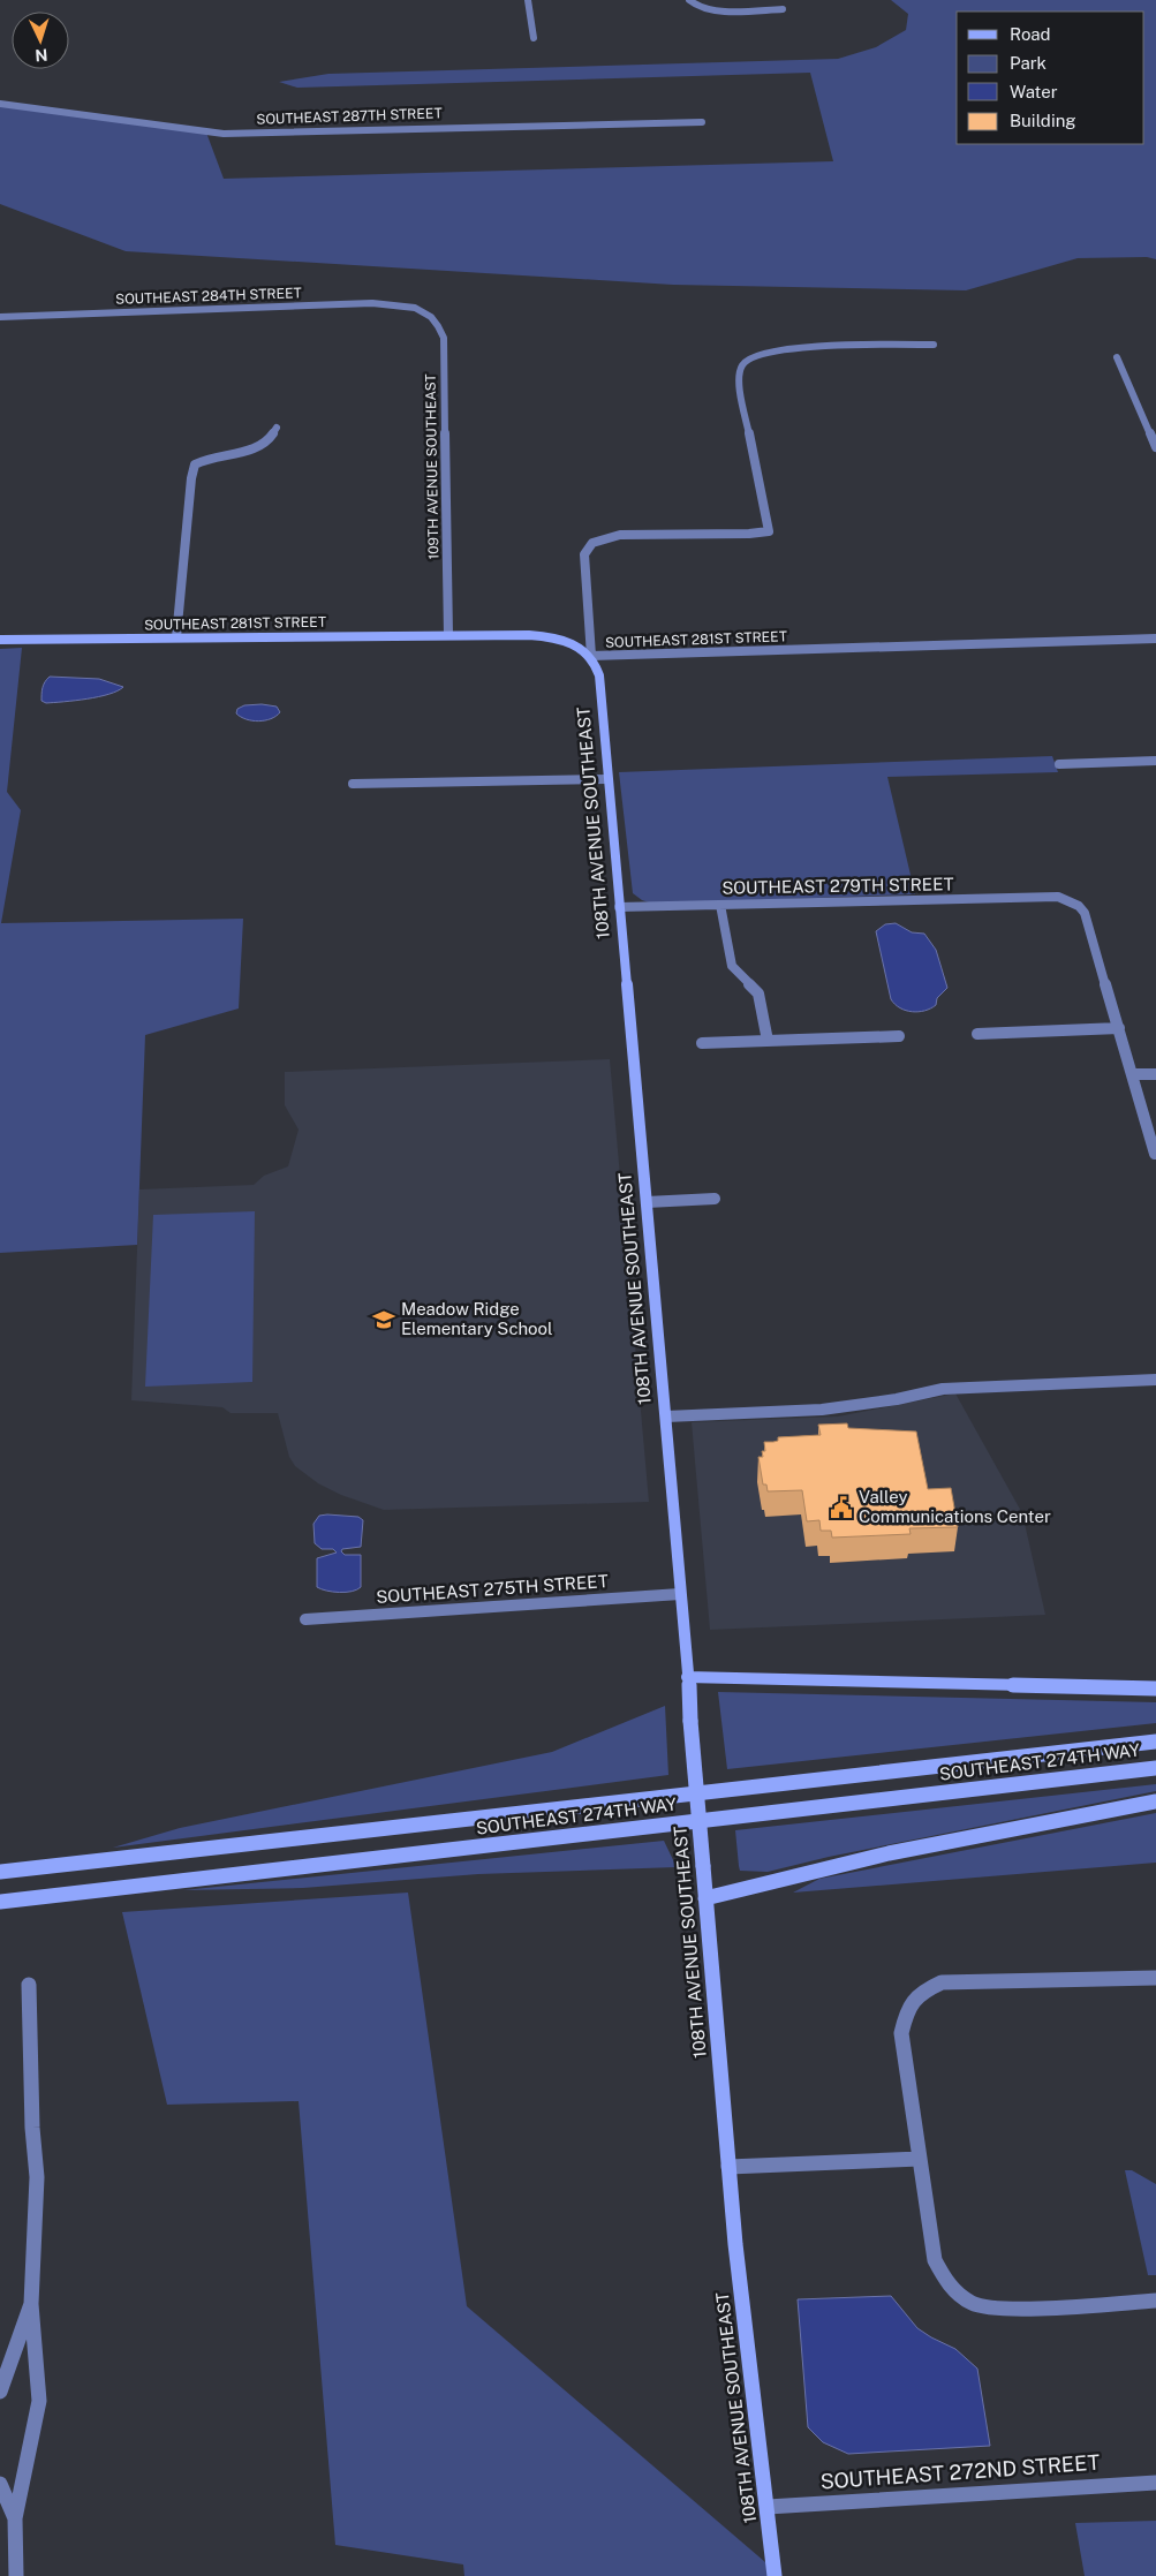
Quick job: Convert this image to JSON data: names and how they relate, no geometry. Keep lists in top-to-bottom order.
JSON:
{
  "streets": {
    "street": [
      "SOUTHEAST 287TH STREET",
      "SOUTHEAST 284TH STREET",
      "109TH AVENUE SOUTHEAST",
      "SOUTHEAST 281ST STREET",
      "108TH AVENUE SOUTHEAST",
      "SOUTHEAST 279TH STREET",
      "SOUTHEAST 275TH STREET",
      "SOUTHEAST 274TH WAY",
      "SOUTHEAST 272ND STREET"
    ]
  },
  "crossings": [
    ["SOUTHEAST 284TH STREET", "109TH AVENUE SOUTHEAST"],
    ["109TH AVENUE SOUTHEAST", "SOUTHEAST 281ST STREET"],
    ["SOUTHEAST 281ST STREET", "108TH AVENUE SOUTHEAST"],
    ["108TH AVENUE SOUTHEAST", "SOUTHEAST 279TH STREET"],
    ["108TH AVENUE SOUTHEAST", "SOUTHEAST 275TH STREET"],
    ["108TH AVENUE SOUTHEAST", "SOUTHEAST 272ND STREET"]
  ],
  "places": {
    "school or university": ["Meadow Ridge Elementary School"],
    "public building": ["Valley Communications Center"]
  },
  "legend": [
    "Road",
    "Park",
    "Water",
    "Building"
  ],
  "north": "bottom"
}
